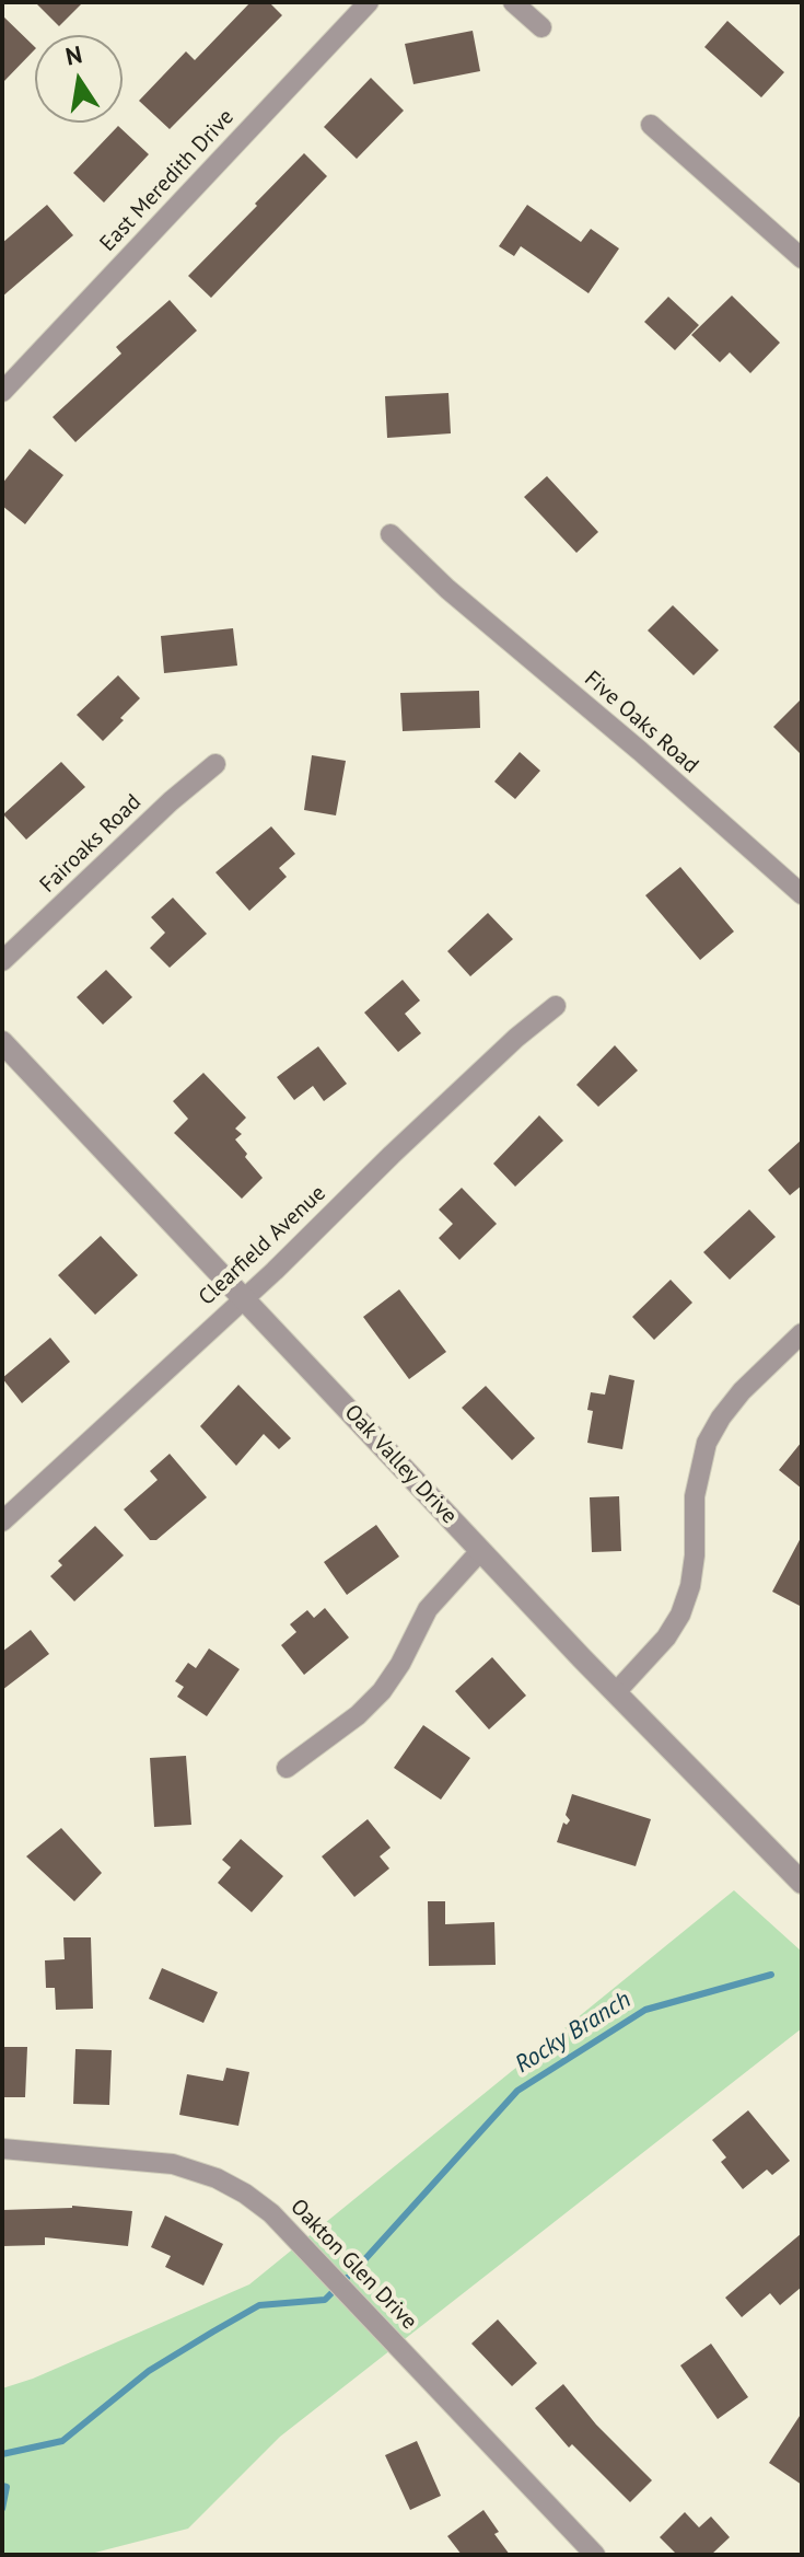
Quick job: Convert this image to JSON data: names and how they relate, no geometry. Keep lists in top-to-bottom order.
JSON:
{
  "streets": {
    "street": [
      "East Meredith Drive",
      "Five Oaks Road",
      "Fairoaks Road",
      "Clearfield Avenue",
      "Oak Valley Drive",
      "Oakton Glen Drive"
    ]
  },
  "crossings": [
    ["Clearfield Avenue", "Oak Valley Drive"]
  ],
  "water": ["Rocky Branch"],
  "north": "top"
}
